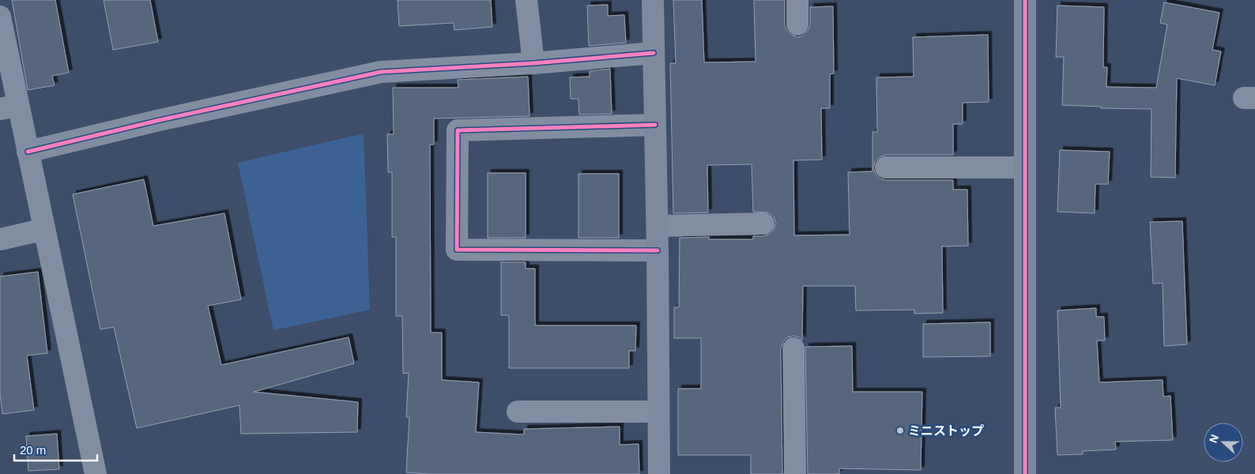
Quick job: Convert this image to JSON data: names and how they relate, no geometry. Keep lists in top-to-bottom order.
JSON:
{
  "places": ["ミニストップ"],
  "scale_bar": "20 m",
  "north": "left"
}
